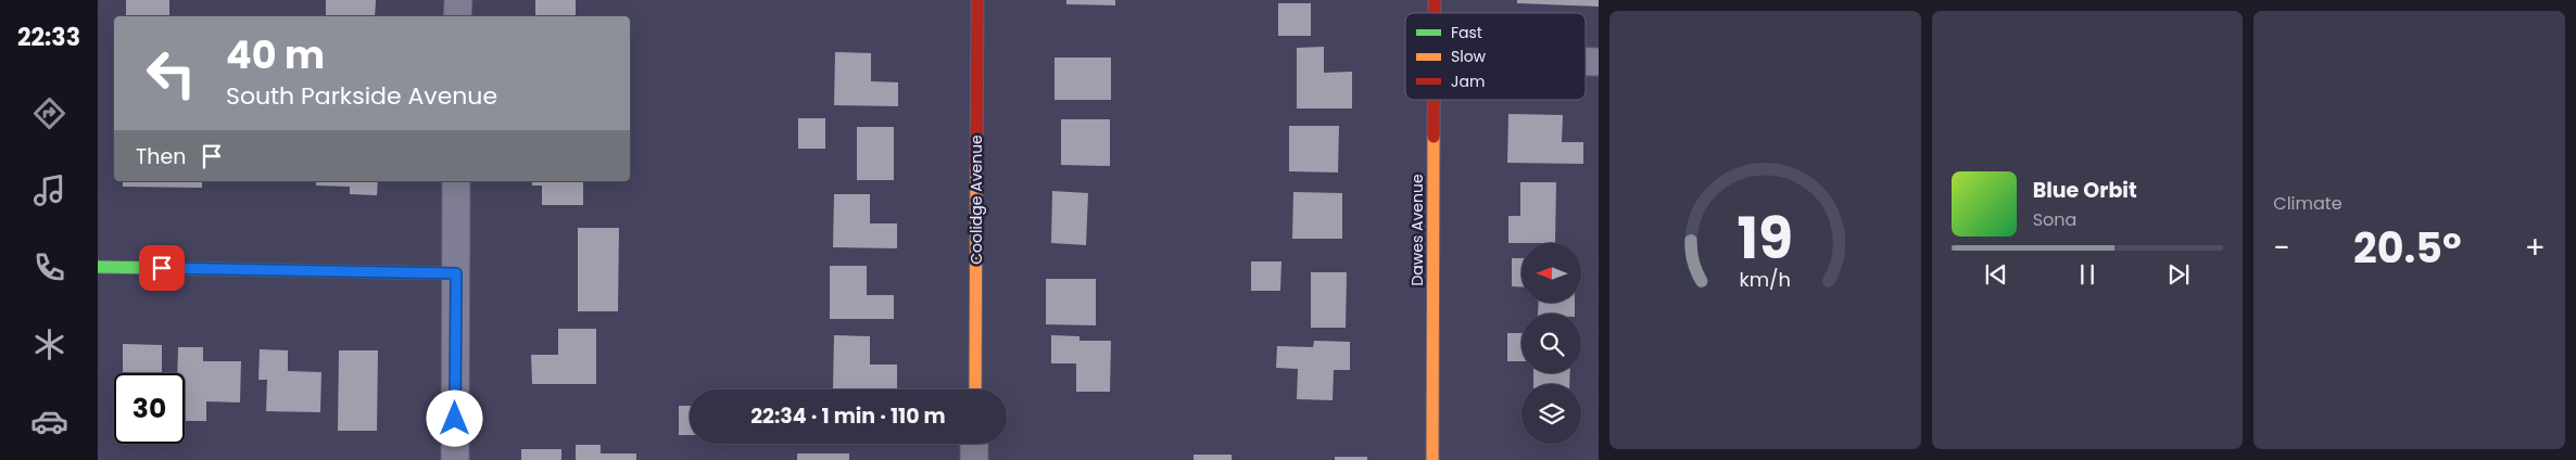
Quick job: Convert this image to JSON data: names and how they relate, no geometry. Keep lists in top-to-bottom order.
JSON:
{
  "streets": {
    "street": ["Coolidge Avenue", "Dawes Avenue"]
  },
  "legend": ["Fast", "Slow", "Jam"],
  "north": "left",
  "page": {
    "tabs": "22:33",
    "tile": "Climate",
    "turn": ["40 m", "South Parkside Avenue"],
    "then": "Then",
    "song": ["Blue Orbit", "Sona"],
    "heat": ["−", "20.5°", "+"],
    "limit": "30",
    "trip": "22:34 · 1 min · 110 m",
    "gauge": ["19", "km/h"]
  }
}
